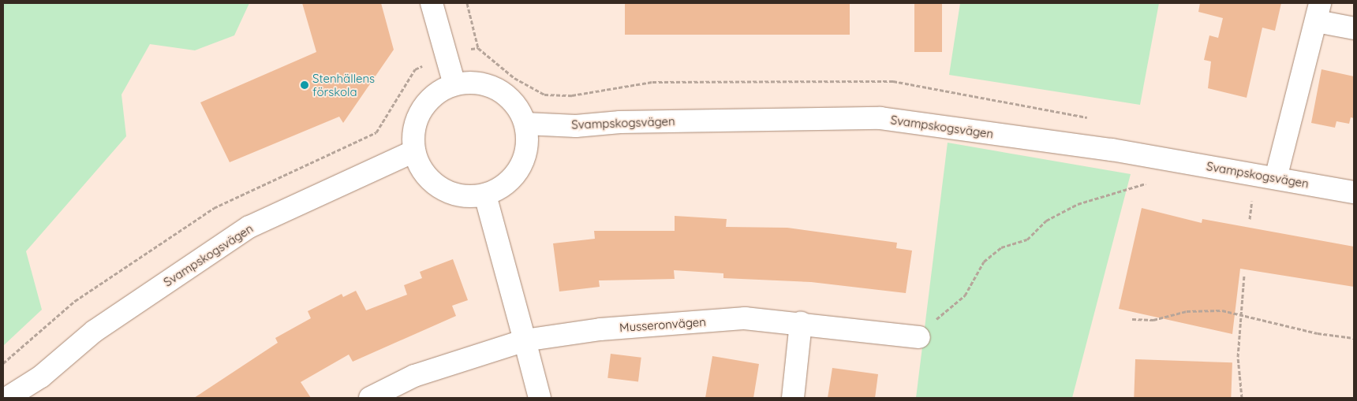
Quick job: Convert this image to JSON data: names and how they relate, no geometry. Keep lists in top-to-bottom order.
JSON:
{
  "streets": {
    "street": ["Svampskogsvägen", "Musseronvägen"]
  },
  "places": ["Stenhällens förskola"]
}
